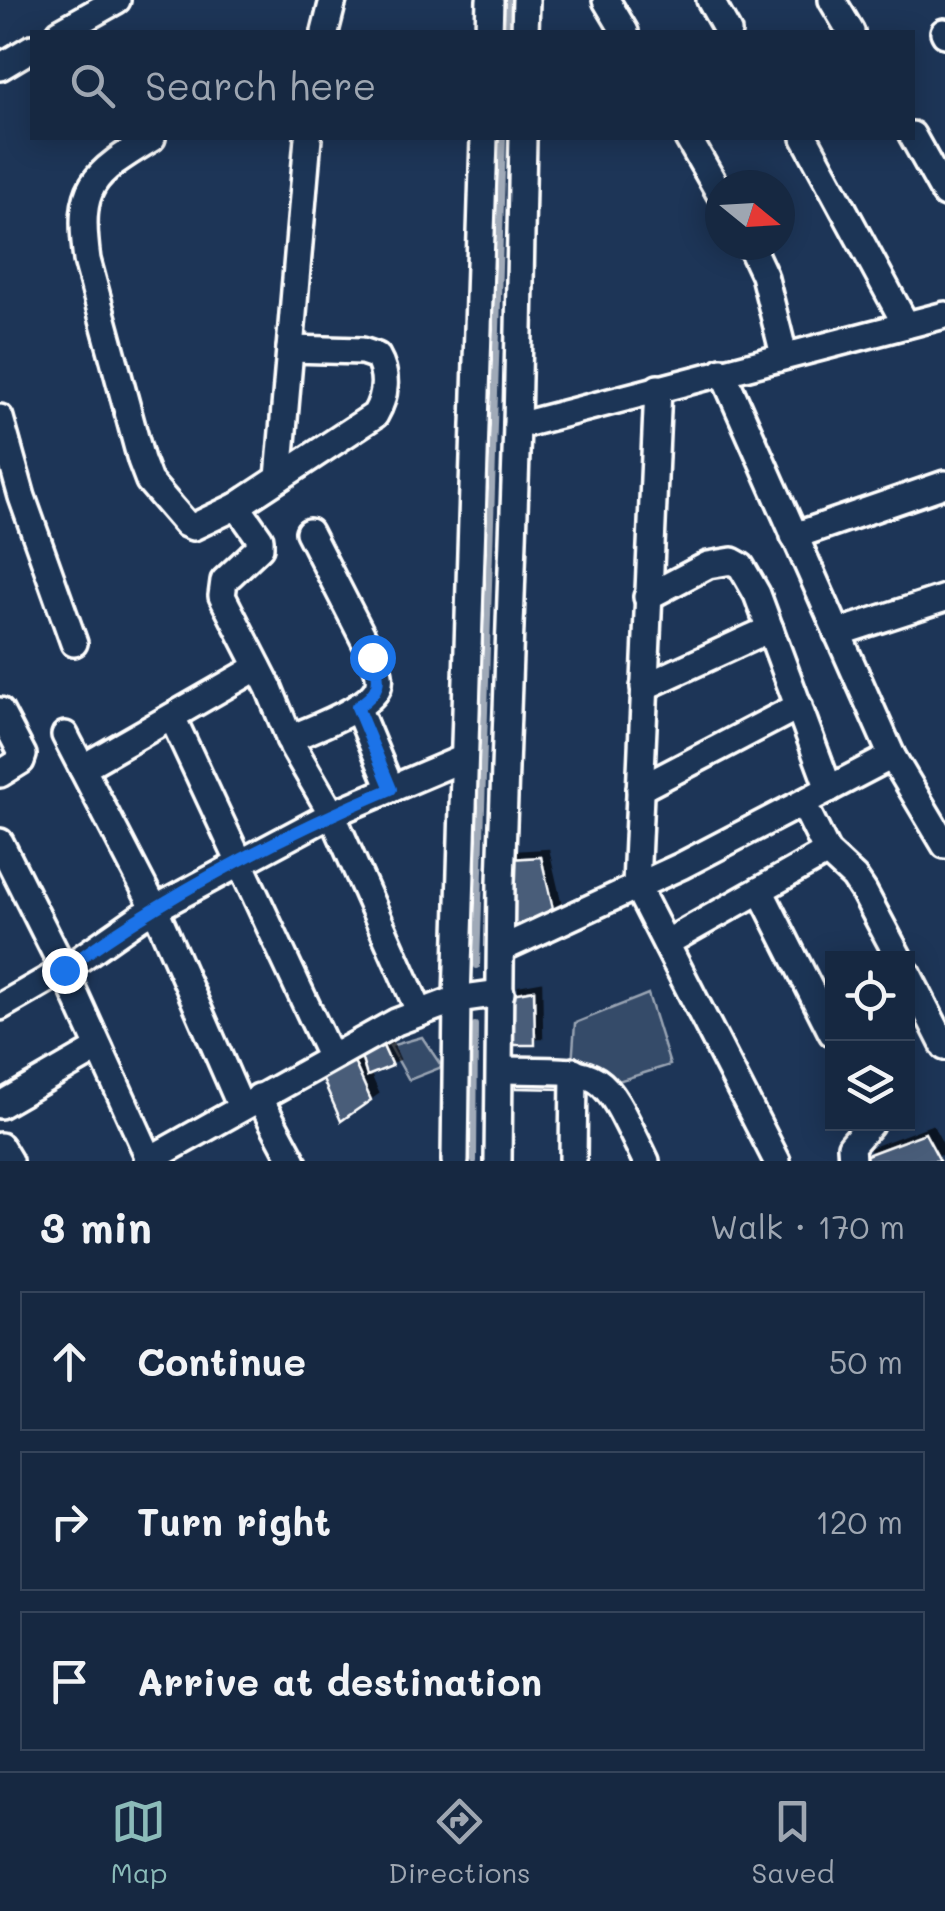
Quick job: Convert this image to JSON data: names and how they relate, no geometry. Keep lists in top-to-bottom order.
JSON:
{
  "north": "right",
  "page": {
    "search": "Search here",
    "heading": ["3 min", "Walk · 170 m"],
    "list": [
      ["Continue", "50 m"],
      ["Turn right", "120 m"],
      "Arrive at destination"
    ],
    "nav": ["Map", "Directions", "Saved"]
  }
}
